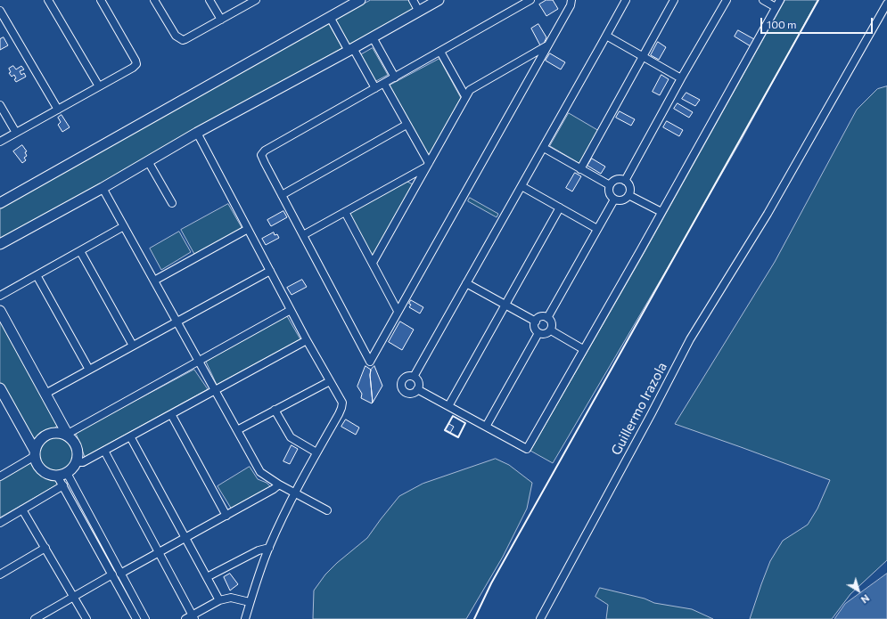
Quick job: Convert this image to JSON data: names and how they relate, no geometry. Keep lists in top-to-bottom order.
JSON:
{
  "streets": {
    "street": ["Guillermo Irazola"]
  },
  "scale_bar": "100 m",
  "north": "bottom right"
}
